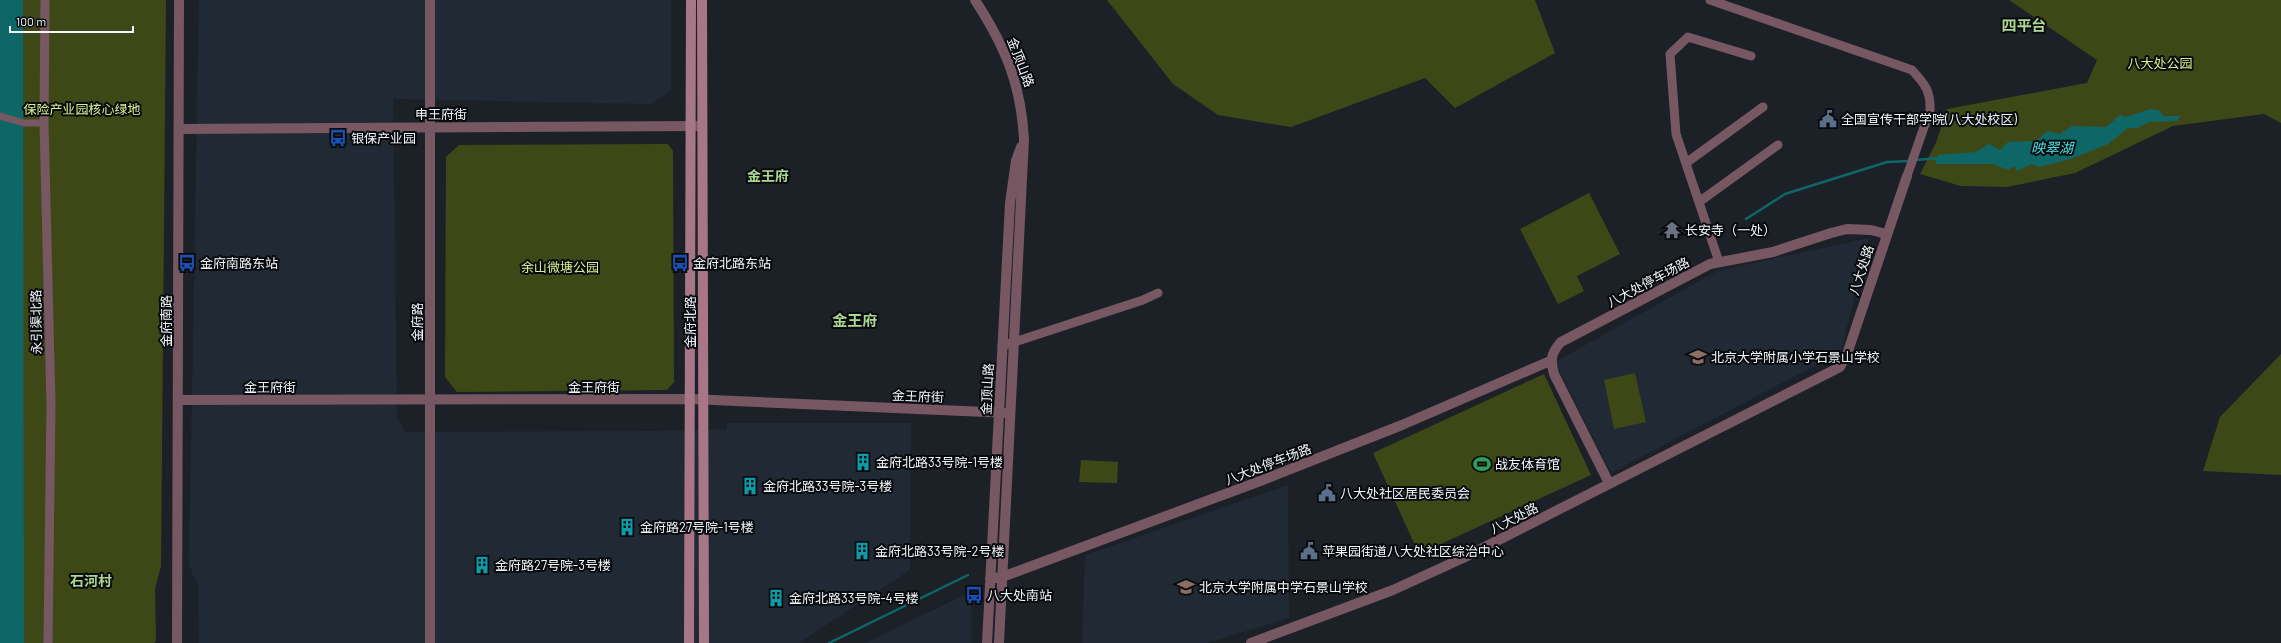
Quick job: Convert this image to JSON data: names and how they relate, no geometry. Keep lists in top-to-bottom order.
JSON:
{
  "streets": {
    "main road": ["金府北路"],
    "street": [
      "金顶山路",
      "申王府街",
      "八大处路",
      "八大处停车场路",
      "金府南路",
      "永引渠北路",
      "金府路",
      "金王府街"
    ]
  },
  "crossings": [
    ["金顶山路", "八大处停车场路"],
    ["金顶山路", "金王府街"],
    ["申王府街", "金府南路"],
    ["申王府街", "金府路"],
    ["申王府街", "金府北路"],
    ["八大处路", "八大处停车场路"],
    ["金府南路", "金王府街"],
    ["金府路", "金王府街"],
    ["金府北路", "金王府街"]
  ],
  "districts": [
    "四平台",
    "金王府",
    "金王府",
    "石河村"
  ],
  "water": ["映翠湖"],
  "parks": ["八大处公园", "保险产业园核心绿地", "余山微塘公园"],
  "places": {
    "public building": ["全国宣传干部学院(八大处校区)", "八大处社区居民委员会", "苹果园街道八大处社区综治中心"],
    "bus stop": [
      "银保产业园",
      "金府南路东站",
      "金府北路东站",
      "八大处南站"
    ],
    "temple": ["长安寺（一处）"],
    "school or university": ["北京大学附属小学石景山学校", "北京大学附属中学石景山学校"],
    "building": [
      "金府北路33号院-1号楼",
      "金府北路33号院-3号楼",
      "金府路27号院-1号楼",
      "金府北路33号院-2号楼",
      "金府路27号院-3号楼",
      "金府北路33号院-4号楼"
    ],
    "sports": ["战友体育馆"]
  },
  "scale_bar": "100 m"
}
